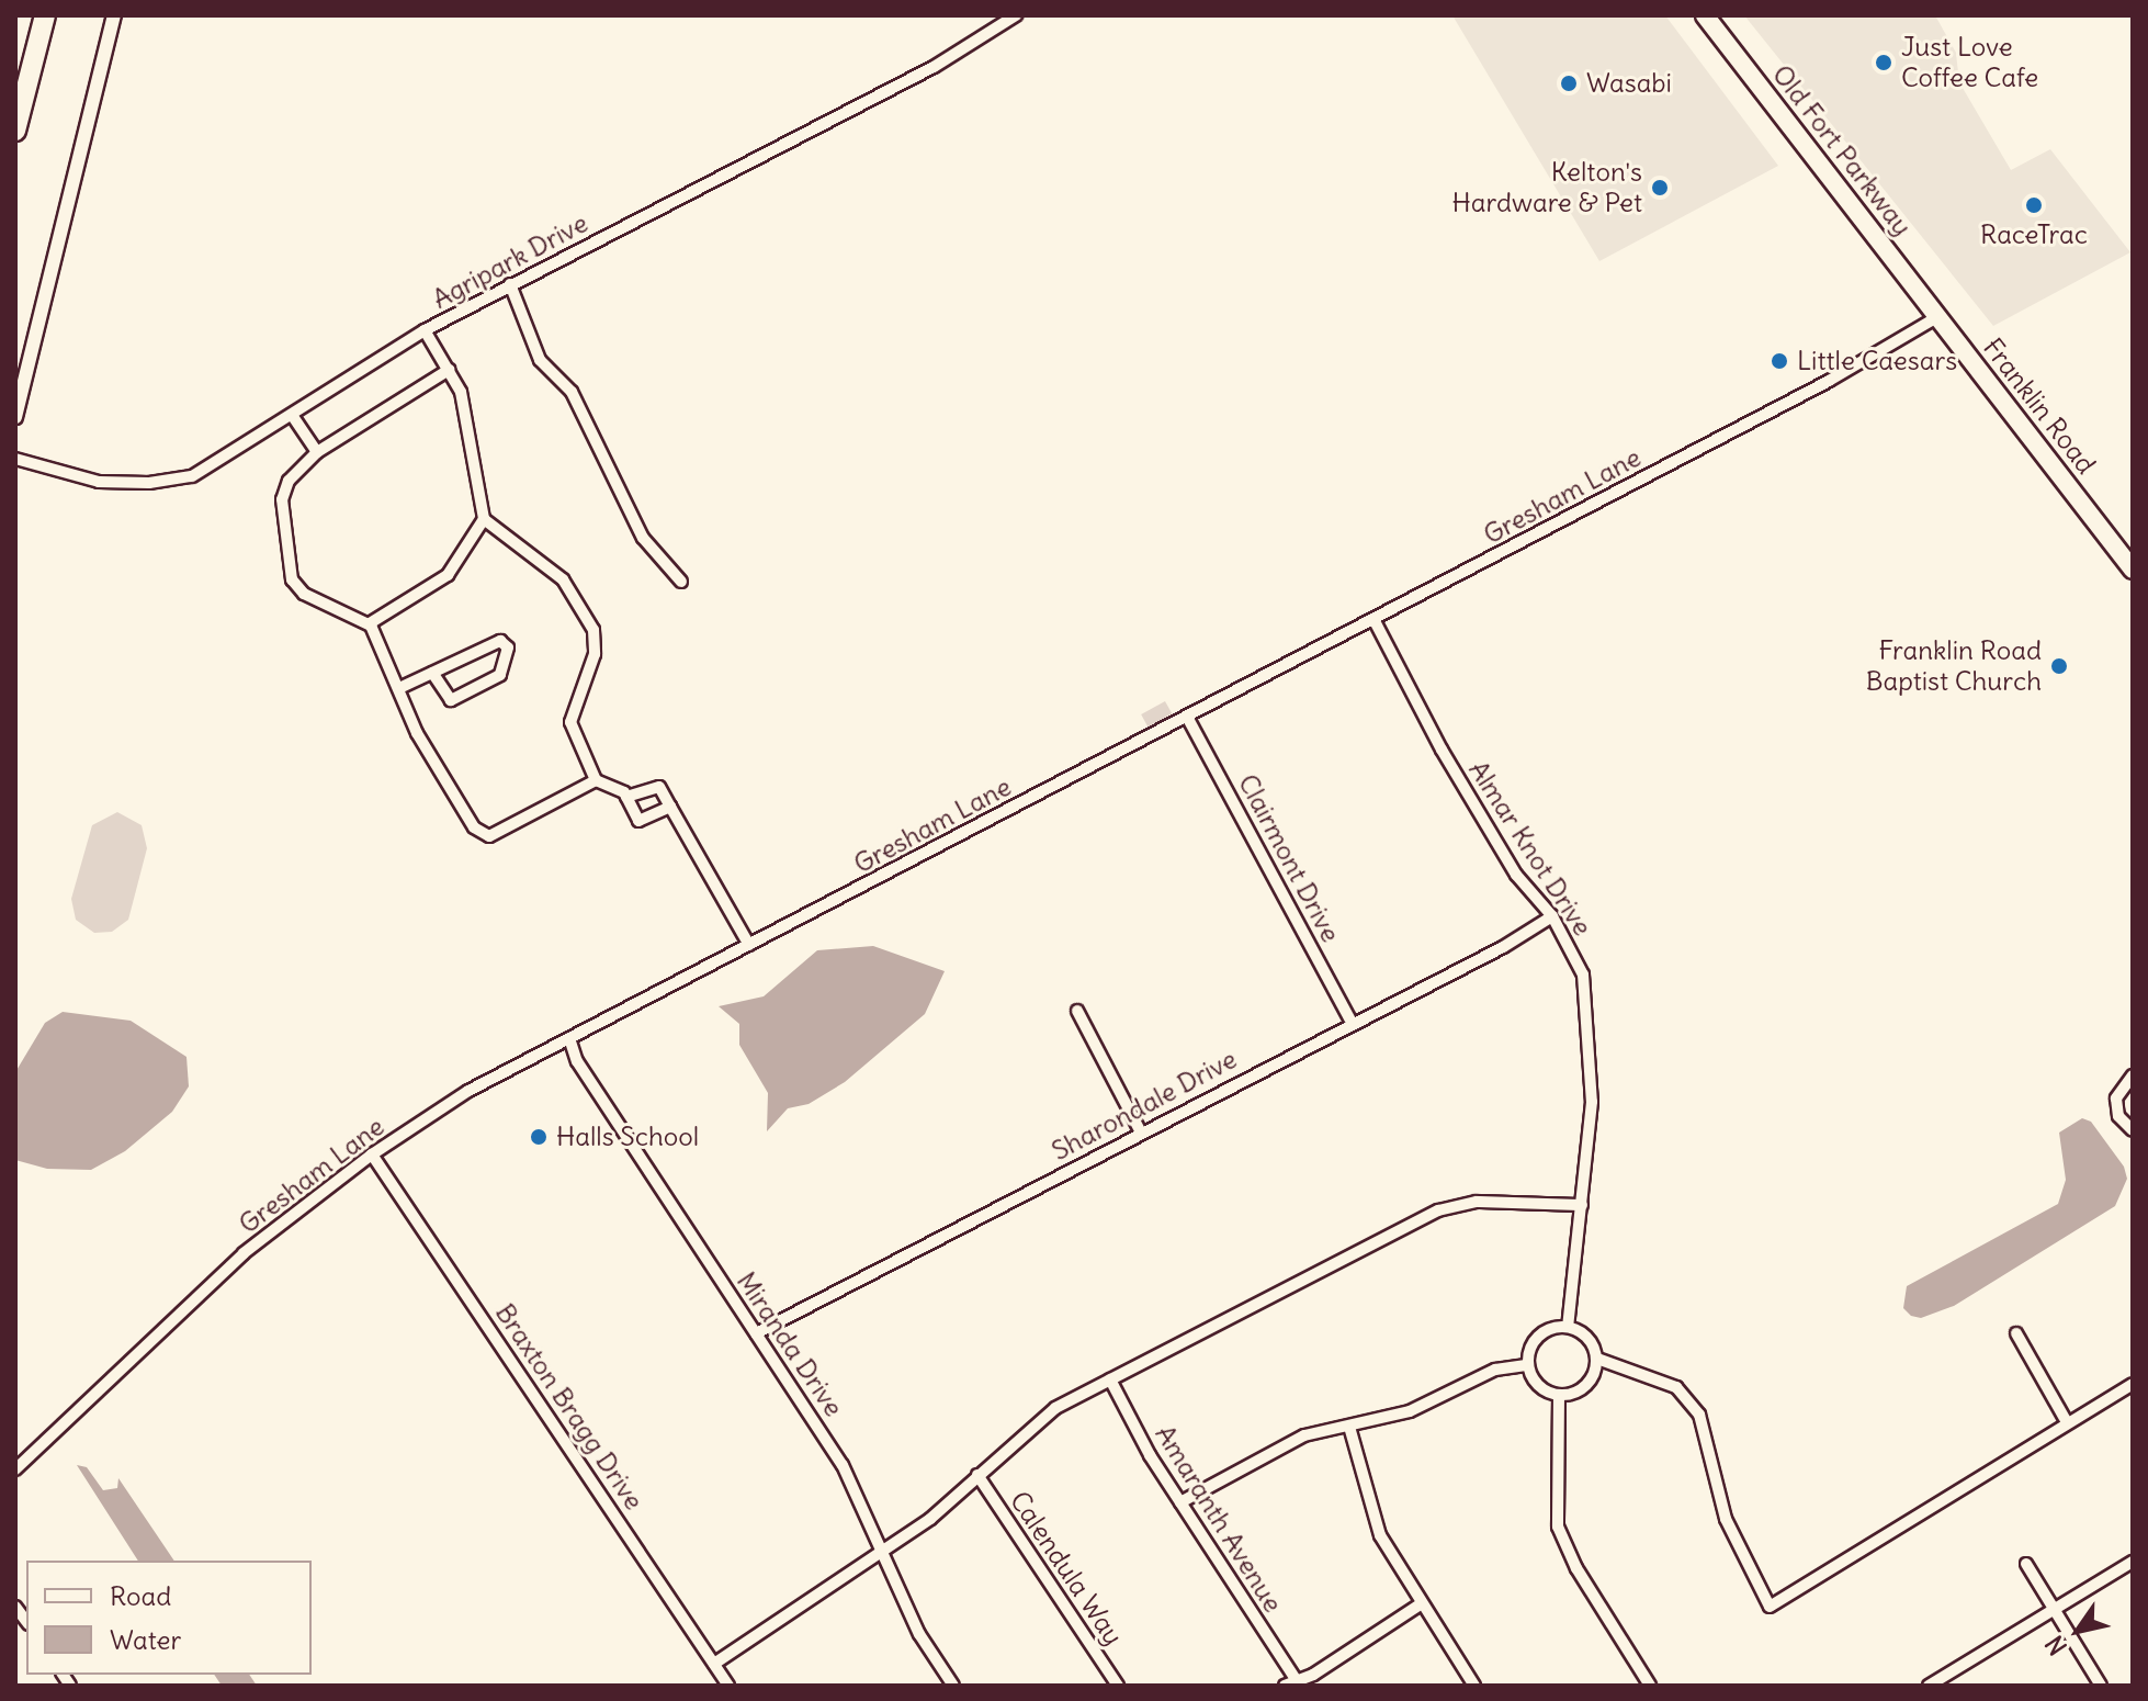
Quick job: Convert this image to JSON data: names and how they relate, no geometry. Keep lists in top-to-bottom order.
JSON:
{
  "streets": {
    "main road": ["Old Fort Parkway", "Franklin Road"],
    "street": [
      "Agripark Drive",
      "Gresham Lane",
      "Almar Knot Drive",
      "Clairmont Drive",
      "Sharondale Drive",
      "Miranda Drive",
      "Braxton Bragg Drive",
      "Amaranth Avenue",
      "Calendula Way"
    ]
  },
  "crossings": [
    ["Old Fort Parkway", "Franklin Road"],
    ["Old Fort Parkway", "Gresham Lane"],
    ["Franklin Road", "Gresham Lane"],
    ["Gresham Lane", "Almar Knot Drive"],
    ["Gresham Lane", "Clairmont Drive"],
    ["Gresham Lane", "Miranda Drive"],
    ["Gresham Lane", "Braxton Bragg Drive"],
    ["Almar Knot Drive", "Sharondale Drive"],
    ["Clairmont Drive", "Sharondale Drive"],
    ["Sharondale Drive", "Miranda Drive"]
  ],
  "places": [
    "Just Love Coffee Cafe",
    "Wasabi",
    "Kelton's Hardware & Pet",
    "RaceTrac",
    "Little Caesars",
    "Franklin Road Baptist Church",
    "Halls School"
  ],
  "legend": ["Road", "Water"],
  "north": "bottom left"
}
